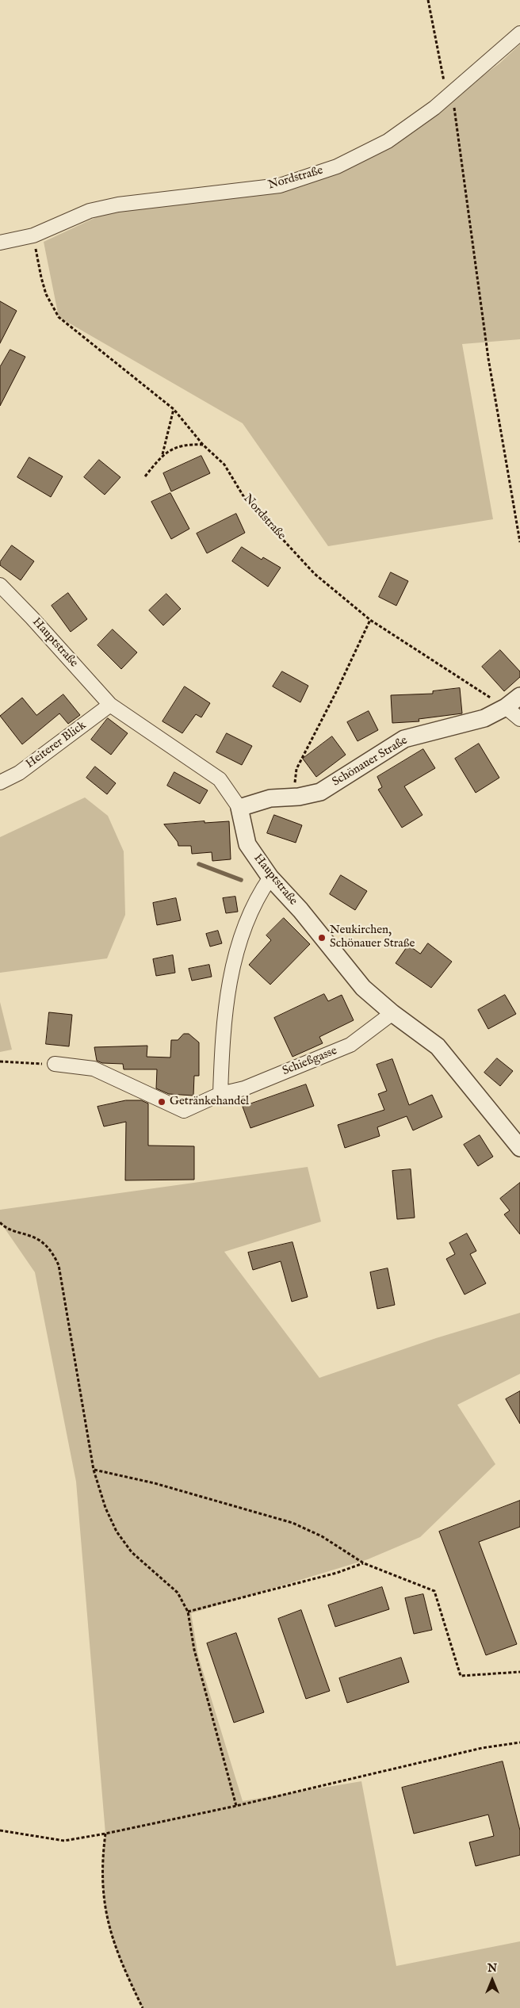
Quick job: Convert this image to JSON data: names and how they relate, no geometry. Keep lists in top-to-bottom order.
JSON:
{
  "streets": {
    "street": [
      "Nordstraße",
      "Hauptstraße",
      "Heiterer Blick",
      "Schönauer Straße",
      "Schießgasse"
    ]
  },
  "crossings": [
    ["Nordstraße", "Schönauer Straße"],
    ["Hauptstraße", "Heiterer Blick"],
    ["Hauptstraße", "Schönauer Straße"],
    ["Hauptstraße", "Schießgasse"]
  ],
  "places": ["Neukirchen, Schönauer Straße", "Getränkehandel"],
  "north": "top"
}
